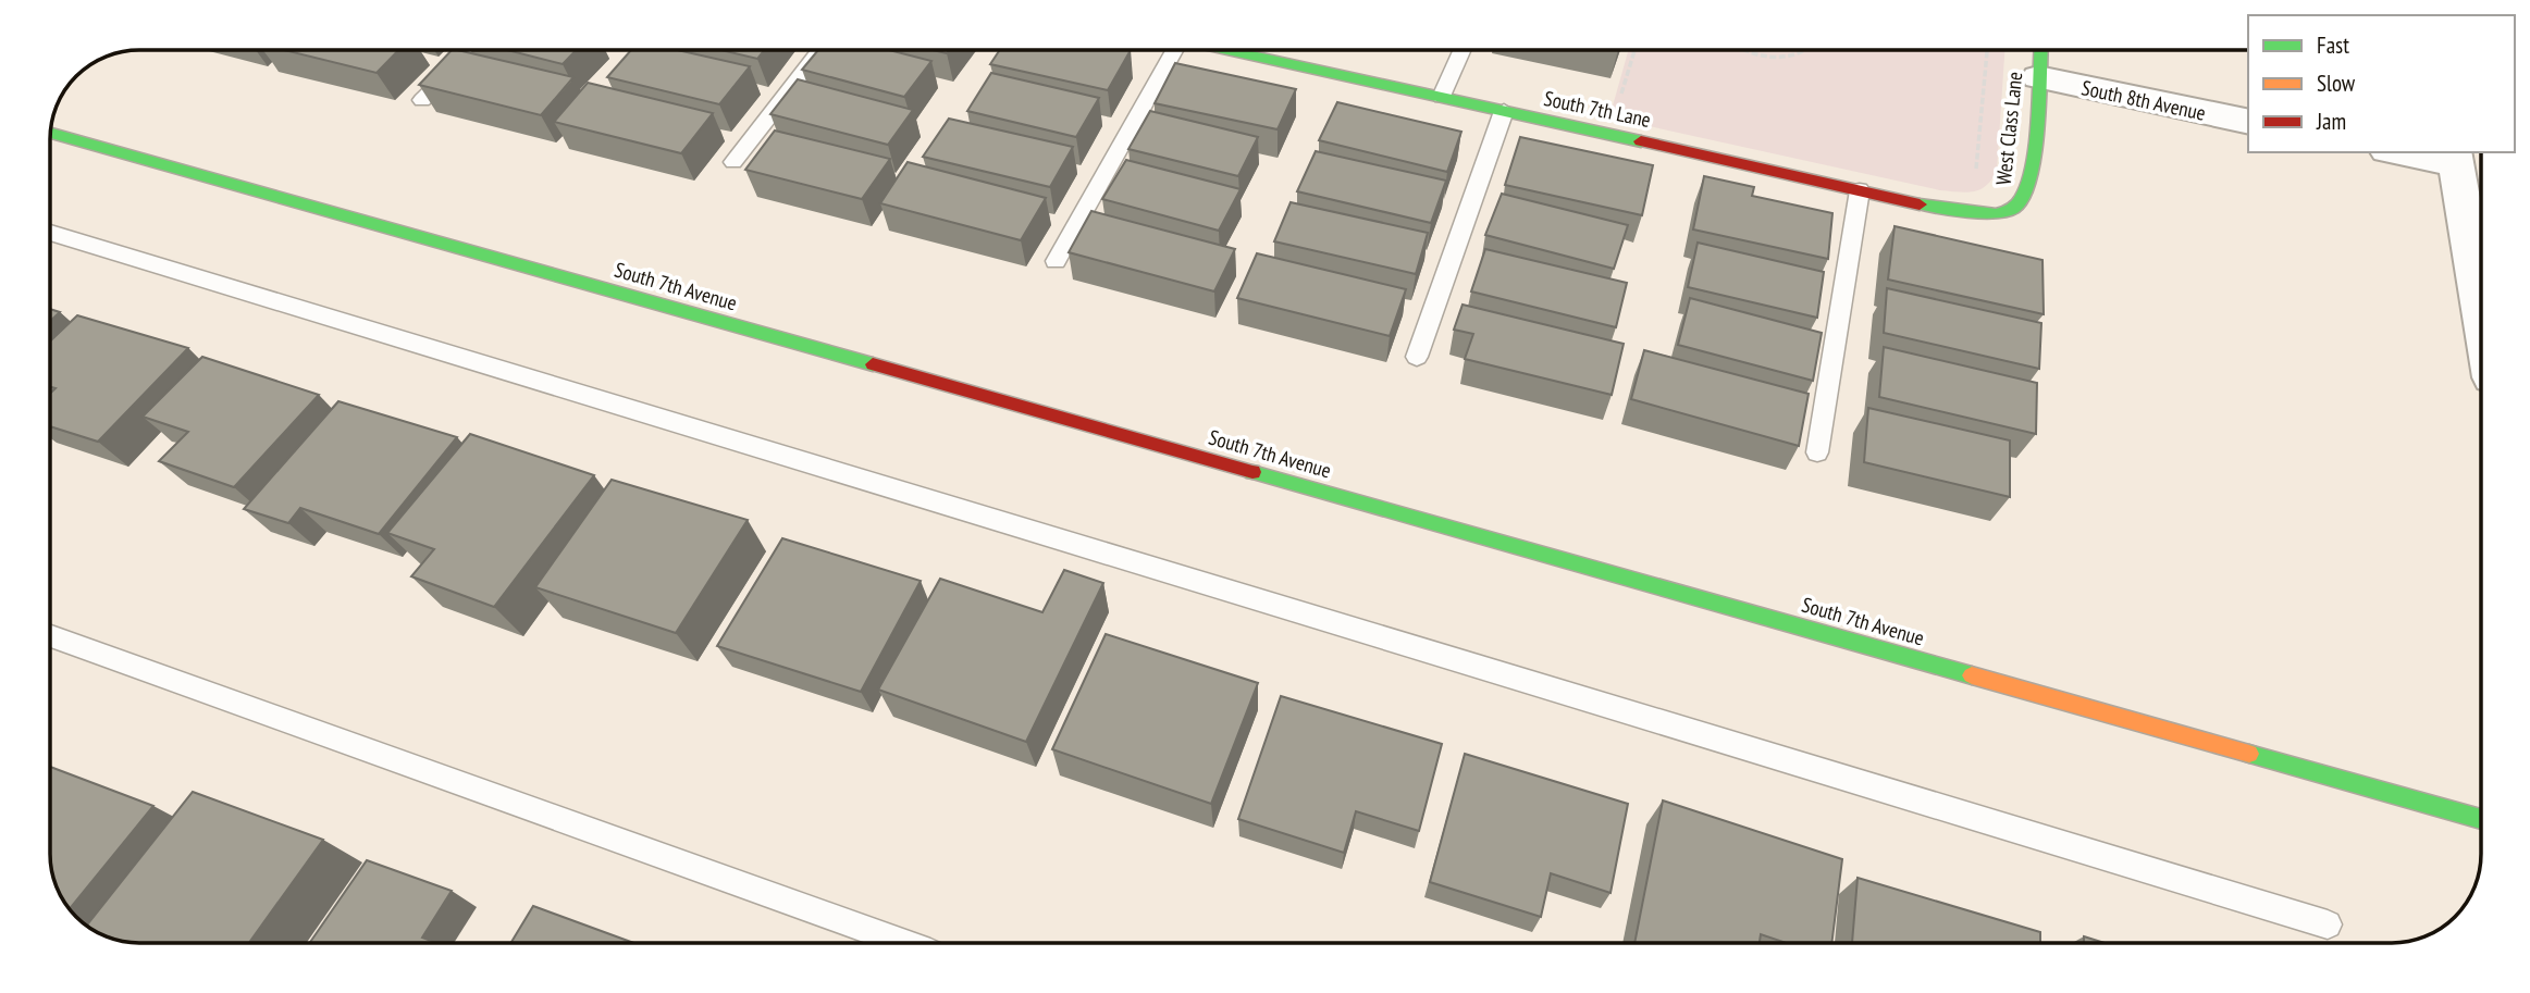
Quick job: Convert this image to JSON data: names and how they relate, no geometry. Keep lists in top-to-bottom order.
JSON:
{
  "streets": {
    "main road": ["South 7th Lane", "West Class Lane", "South 7th Avenue"],
    "street": ["South 8th Avenue"]
  },
  "crossings": [
    ["South 8th Avenue", "West Class Lane"],
    ["South 7th Lane", "West Class Lane"]
  ],
  "legend": ["Fast", "Slow", "Jam"]
}
